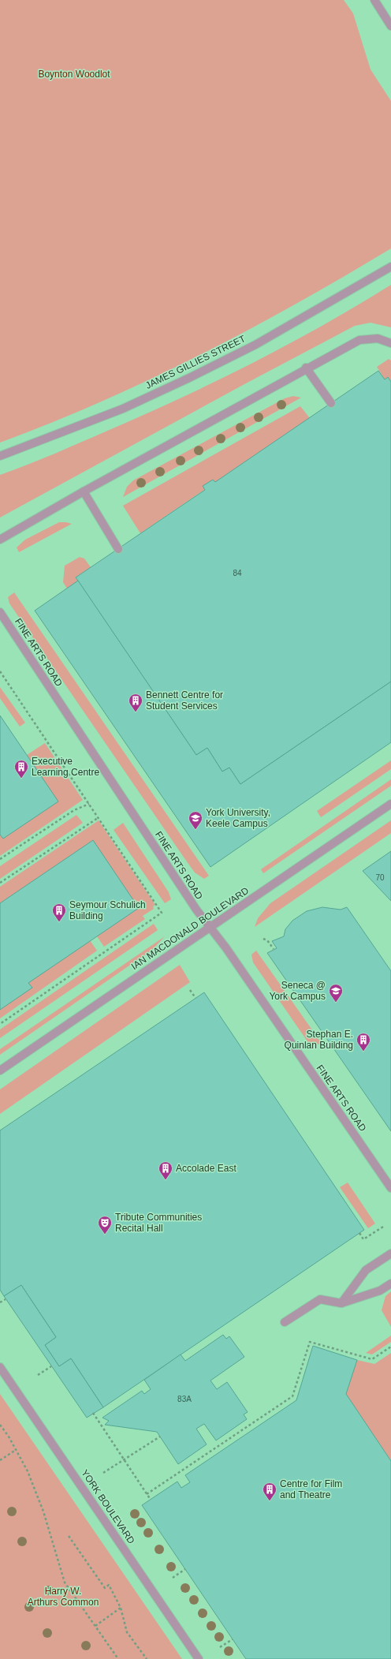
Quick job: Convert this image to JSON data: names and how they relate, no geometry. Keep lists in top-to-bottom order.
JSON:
{
  "streets": {
    "street": [
      "JAMES GILLIES STREET",
      "FINE ARTS ROAD",
      "IAN MACDONALD BOULEVARD",
      "YORK BOULEVARD"
    ]
  },
  "crossings": [
    ["FINE ARTS ROAD", "IAN MACDONALD BOULEVARD"]
  ],
  "parks": ["Boynton Woodlot", "Harry W. Arthurs Common"],
  "places": {
    "building": [
      "Bennett Centre for Student Services",
      "Executive Learning Centre",
      "Seymour Schulich Building",
      "Stephan E. Quinlan Building",
      "Accolade East",
      "Centre for Film and Theatre"
    ],
    "school or university": ["York University, Keele Campus", "Seneca @ York Campus"],
    "theatre": ["Tribute Communities Recital Hall"]
  },
  "house_numbers": ["84", "70", "83A"]
}
